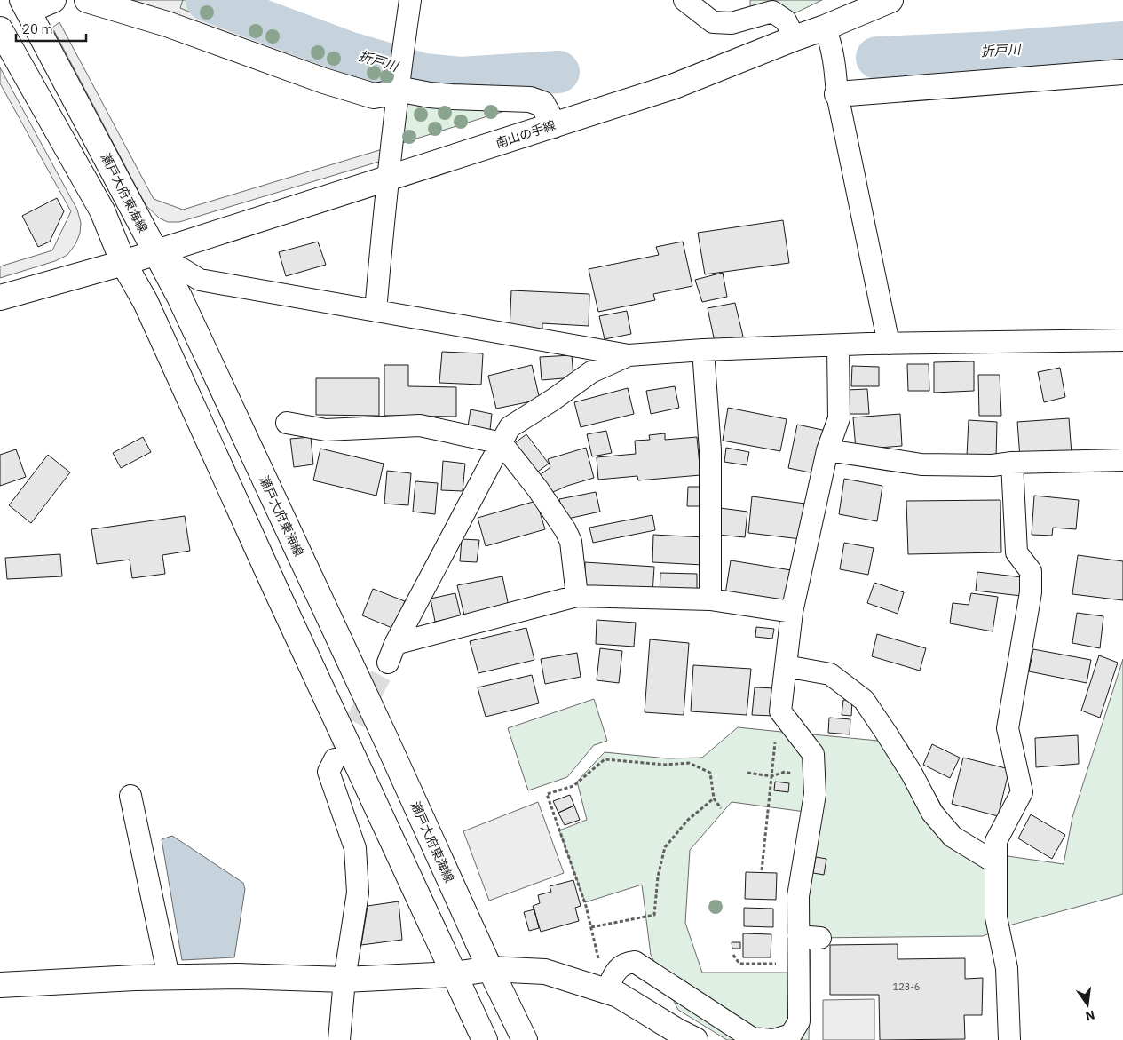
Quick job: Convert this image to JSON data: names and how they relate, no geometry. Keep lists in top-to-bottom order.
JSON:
{
  "streets": {
    "street": ["南山の手線", "瀬戸大府東海線"]
  },
  "crossings": [
    ["南山の手線", "瀬戸大府東海線"]
  ],
  "water": ["折戸川"],
  "house_numbers": ["123-6"],
  "scale_bar": "20 m",
  "north": "bottom"
}
